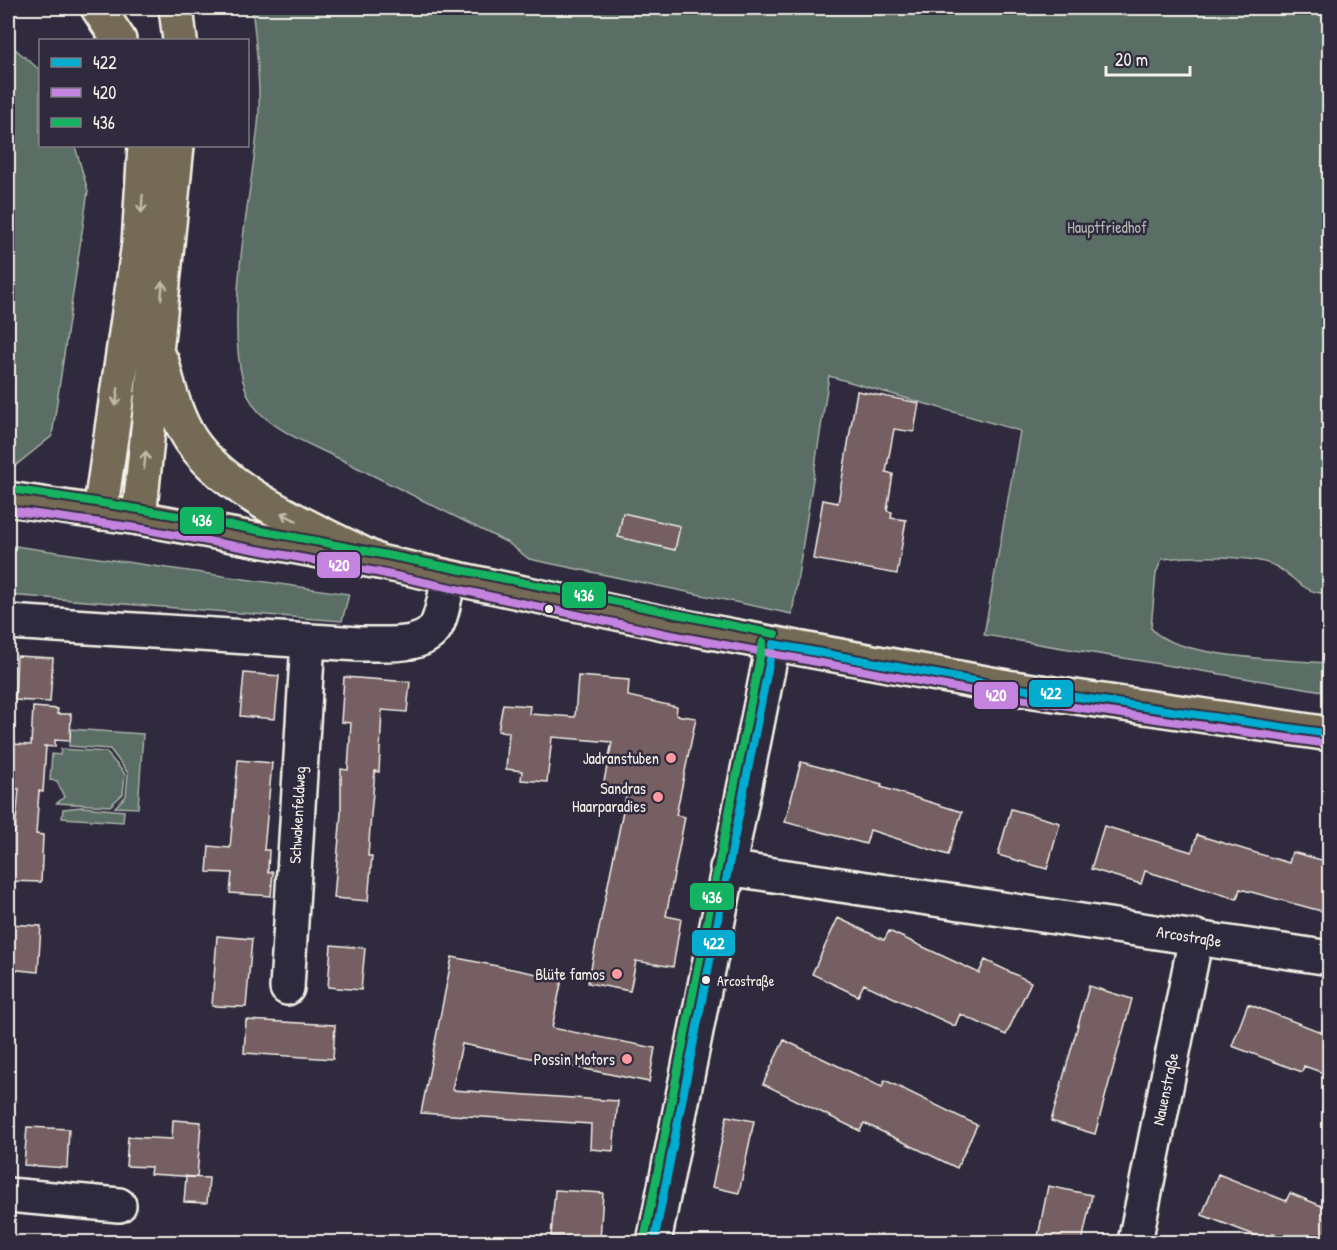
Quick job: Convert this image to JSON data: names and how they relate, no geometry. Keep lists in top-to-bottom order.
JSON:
{
  "streets": {
    "street": ["Schwakenfeldweg", "Arcostraße", "Nauenstraße"]
  },
  "crossings": [
    ["Arcostraße", "Nauenstraße"]
  ],
  "parks": ["Hauptfriedhof"],
  "places": [
    "Jadranstuben",
    "Sandras Haarparadies",
    "Blüte famos",
    "Arcostraße",
    "Possin Motors"
  ],
  "lines": ["transit line 436", "transit line 420", "transit line 422"],
  "legend": ["422", "420", "436"],
  "scale_bar": "20 m"
}
